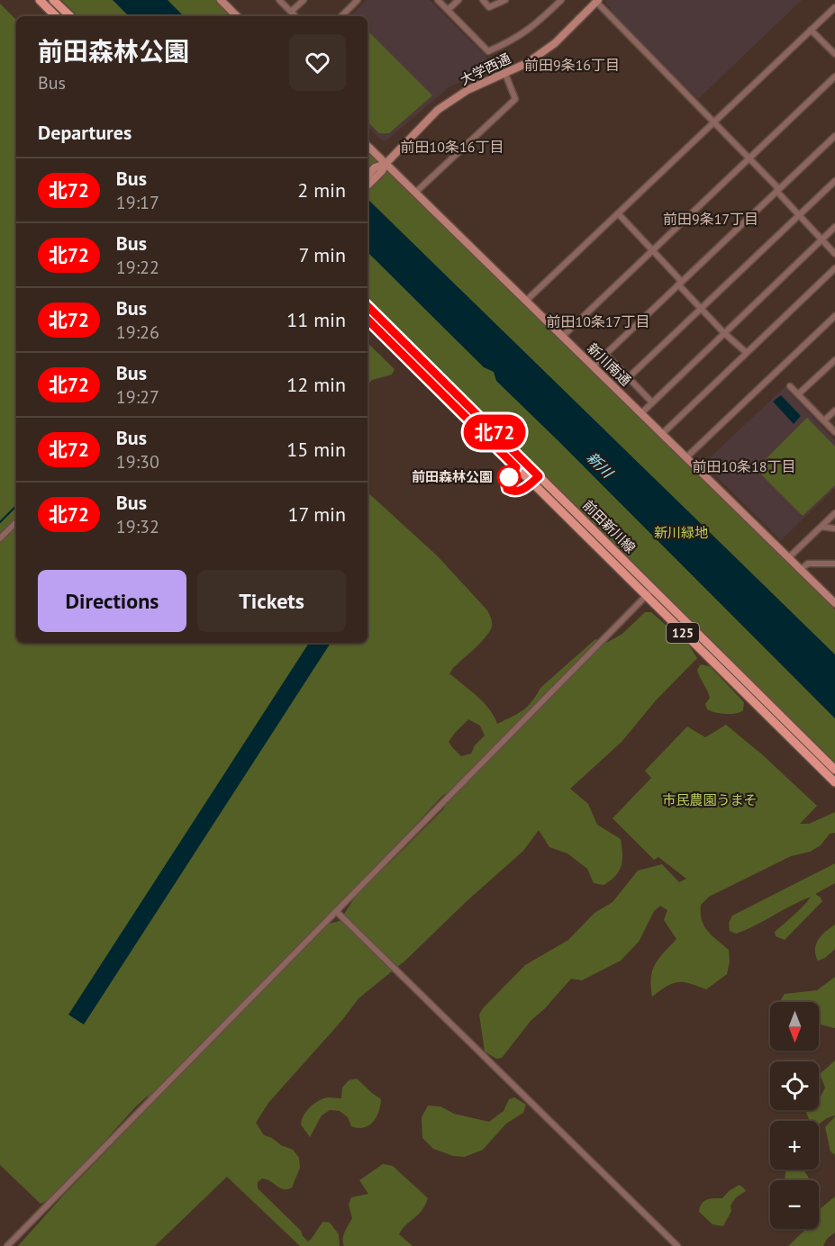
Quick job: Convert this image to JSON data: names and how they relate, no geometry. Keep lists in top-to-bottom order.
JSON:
{
  "streets": {
    "main road": ["前田新川線", "125"],
    "street": ["大学西通", "新川南通"]
  },
  "crossings": [
    ["大学西通", "新川南通"]
  ],
  "districts": [
    "前田9条16丁目",
    "前田10条16丁目",
    "前田9条17丁目",
    "前田10条17丁目",
    "前田10条18丁目"
  ],
  "water": ["新川"],
  "parks": ["新川緑地", "市民農園うまそ"],
  "places": ["前田森林公園"],
  "lines": ["bus line 北72"],
  "north": "bottom",
  "page": {
    "on_map": "北72",
    "heading": [
      ["前田森林公園", "Bus"],
      "Departures"
    ],
    "list": [
      {
        "mark": "北72",
        "name": "Bus",
        "note": "19:17",
        "value": "2 min"
      },
      {
        "mark": "北72",
        "name": "Bus",
        "note": "19:22",
        "value": "7 min"
      },
      {
        "mark": "北72",
        "name": "Bus",
        "note": "19:26",
        "value": "11 min"
      },
      {
        "mark": "北72",
        "name": "Bus",
        "note": "19:27",
        "value": "12 min"
      },
      {
        "mark": "北72",
        "name": "Bus",
        "note": "19:30",
        "value": "15 min"
      },
      {
        "mark": "北72",
        "name": "Bus",
        "note": "19:32",
        "value": "17 min"
      }
    ],
    "buttons": ["Directions", "Tickets"],
    "map_buttons": ["+", "−"]
  }
}
